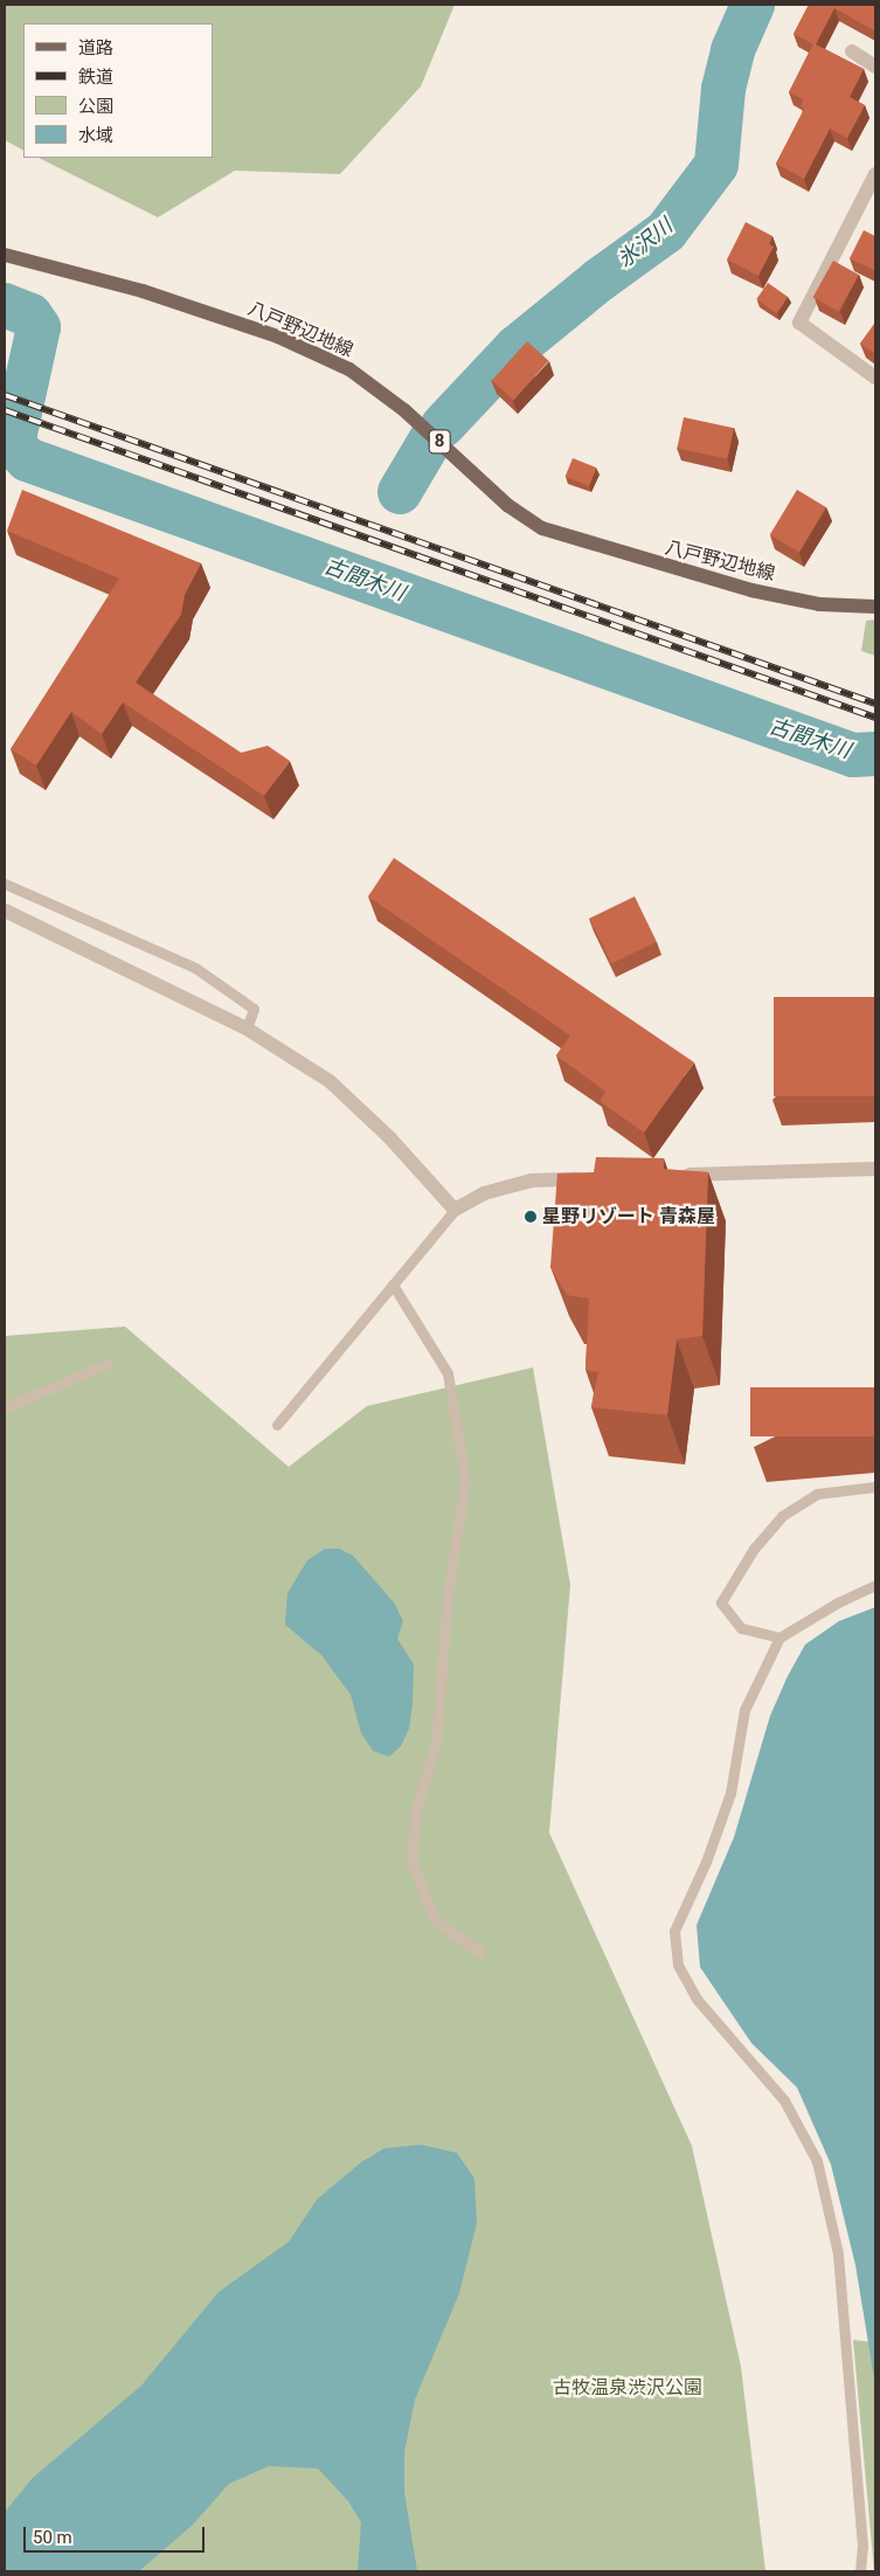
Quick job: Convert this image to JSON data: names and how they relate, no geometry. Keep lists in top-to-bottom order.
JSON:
{
  "streets": {
    "main road": ["八戸野辺地線", "8"]
  },
  "water": ["氷沢川", "古間木川"],
  "parks": ["古牧温泉渋沢公園"],
  "places": ["星野リゾート 青森屋"],
  "legend": [
    "道路",
    "鉄道",
    "公園",
    "水域"
  ],
  "scale_bar": "50 m"
}
